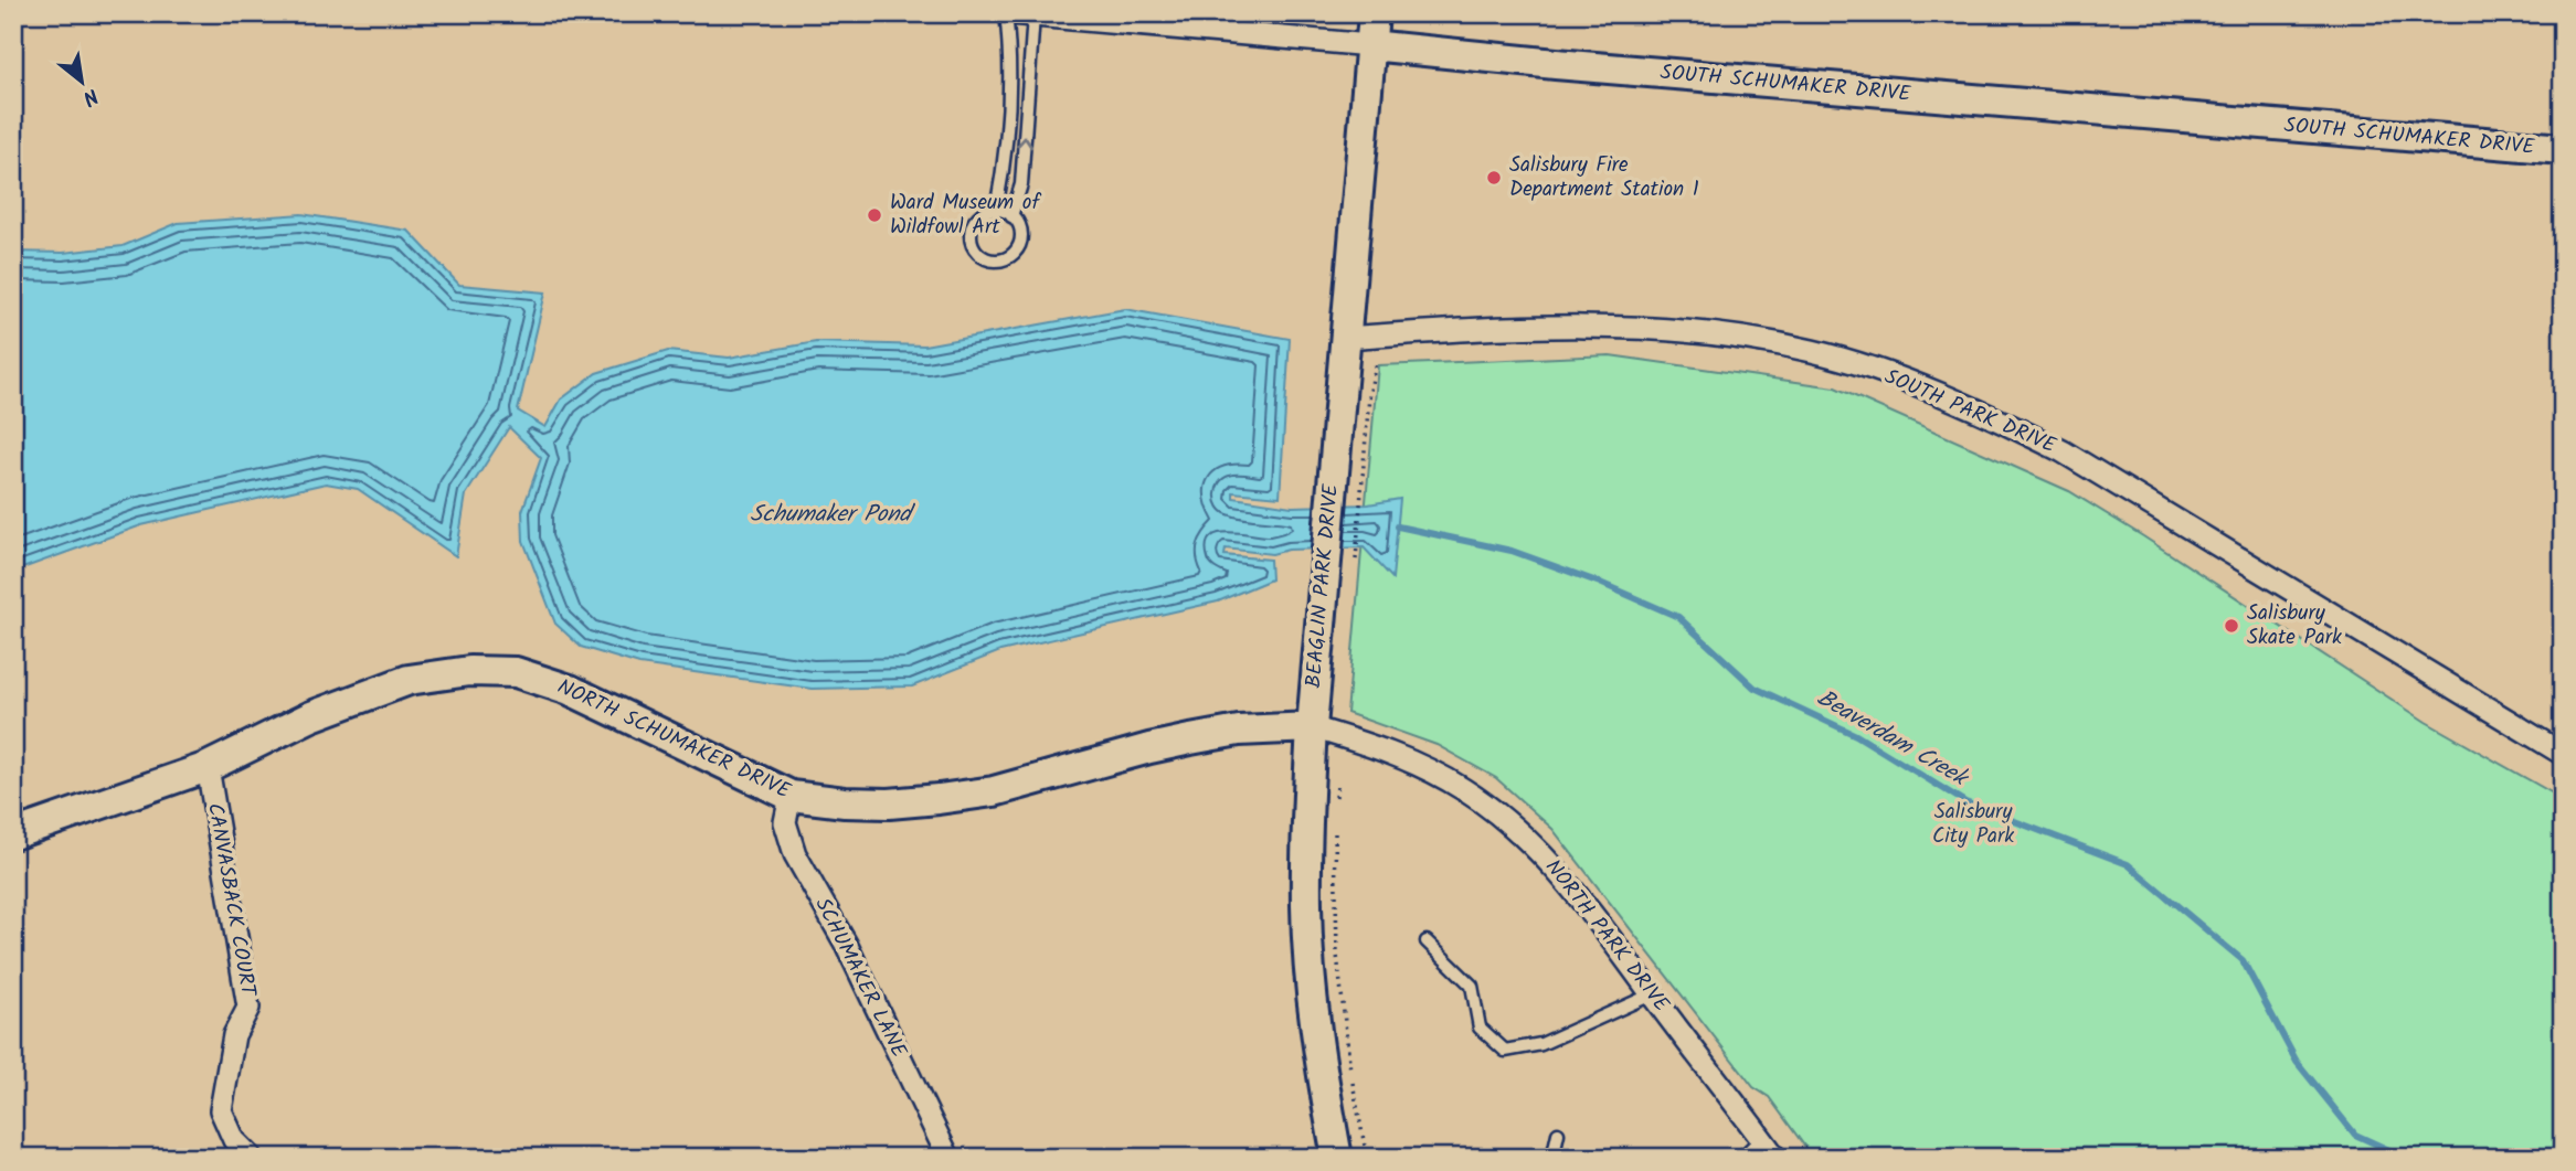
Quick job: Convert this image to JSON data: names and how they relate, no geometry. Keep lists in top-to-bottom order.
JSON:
{
  "streets": {
    "street": [
      "SOUTH SCHUMAKER DRIVE",
      "SOUTH PARK DRIVE",
      "BEAGLIN PARK DRIVE",
      "NORTH SCHUMAKER DRIVE",
      "CANVASBACK COURT",
      "NORTH PARK DRIVE",
      "SCHUMAKER LANE"
    ]
  },
  "crossings": [
    ["SOUTH SCHUMAKER DRIVE", "BEAGLIN PARK DRIVE"],
    ["SOUTH PARK DRIVE", "BEAGLIN PARK DRIVE"],
    ["BEAGLIN PARK DRIVE", "NORTH SCHUMAKER DRIVE"],
    ["BEAGLIN PARK DRIVE", "NORTH PARK DRIVE"],
    ["NORTH SCHUMAKER DRIVE", "CANVASBACK COURT"],
    ["NORTH SCHUMAKER DRIVE", "NORTH PARK DRIVE"],
    ["NORTH SCHUMAKER DRIVE", "SCHUMAKER LANE"]
  ],
  "water": ["Schumaker Pond", "Beaverdam Creek"],
  "parks": ["Salisbury City Park"],
  "places": ["Salisbury Fire Department Station 1", "Ward Museum of Wildfowl Art", "Salisbury Skate Park"],
  "north": "bottom right"
}
